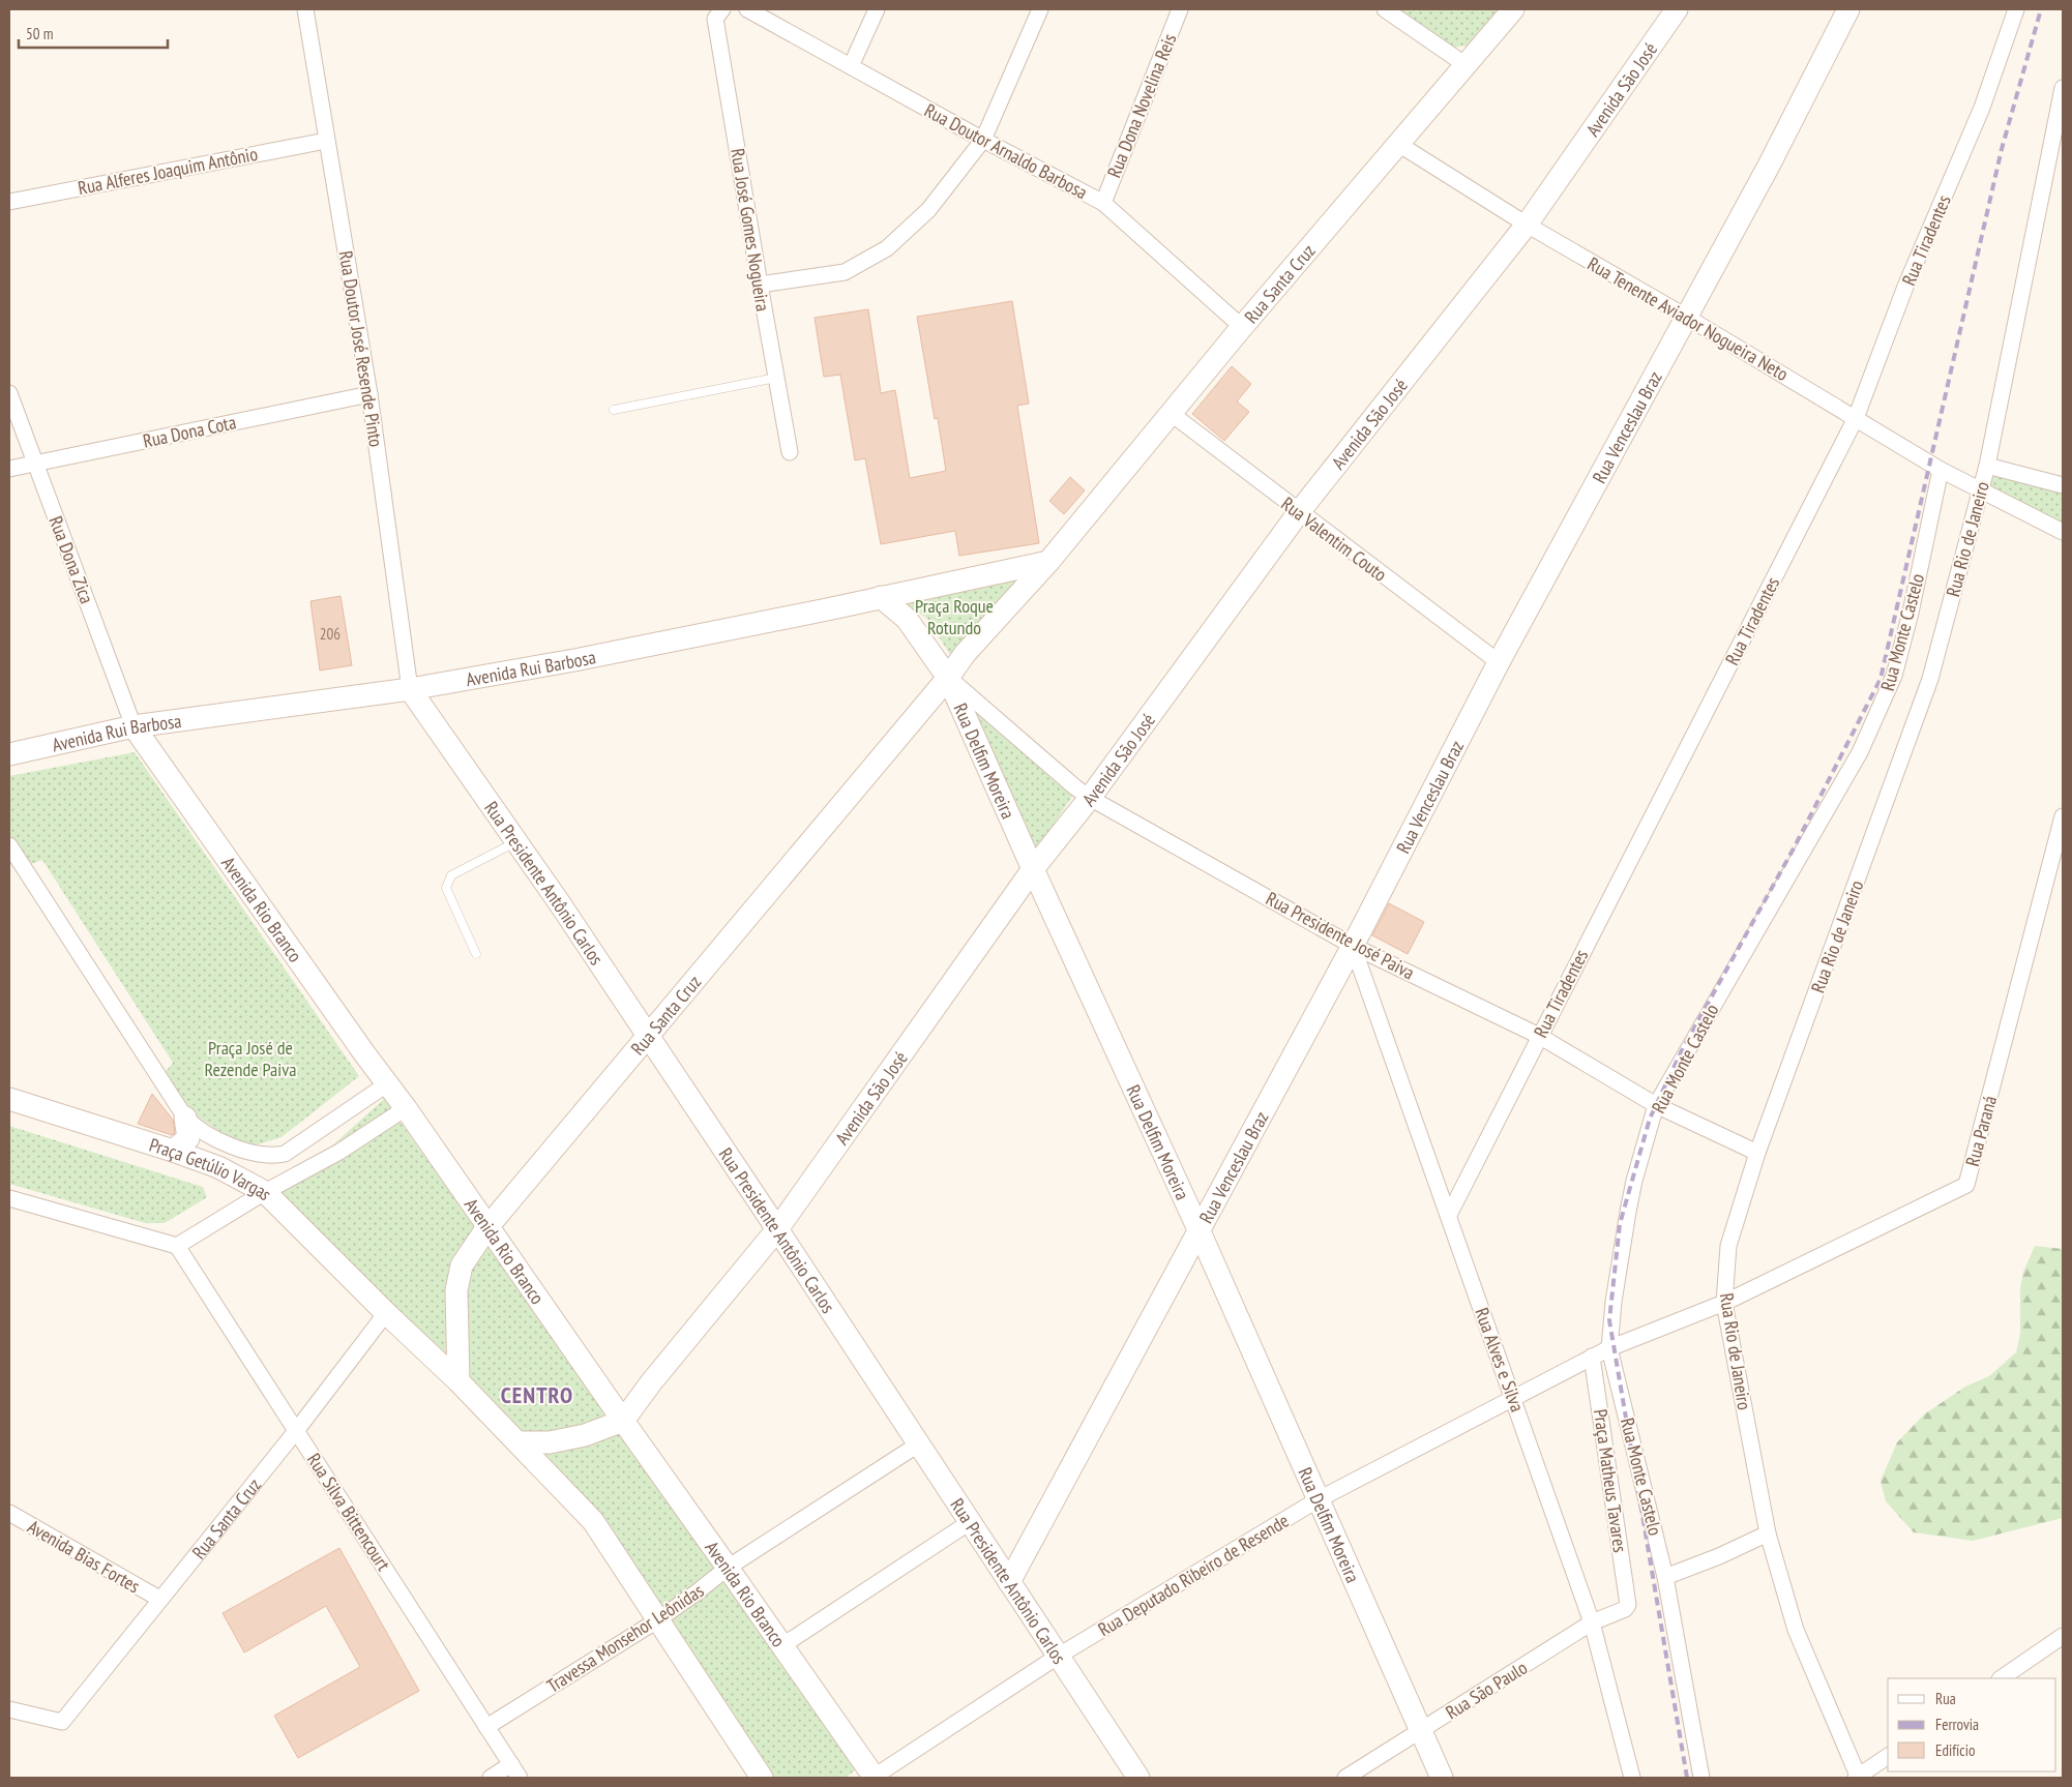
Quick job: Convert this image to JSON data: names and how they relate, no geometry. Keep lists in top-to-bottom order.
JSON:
{
  "streets": {
    "main road": [
      "Avenida São José",
      "Rua Santa Cruz",
      "Rua Venceslau Braz",
      "Avenida Rui Barbosa",
      "Rua Delfim Moreira",
      "Rua Presidente Antônio Carlos",
      "Avenida Rio Branco",
      "Praça Getúlio Vargas"
    ],
    "street": [
      "Rua Dona Novelina Reis",
      "Rua Doutor Arnaldo Barbosa",
      "Rua Alferes Joaquim Antônio",
      "Rua José Gomes Nogueira",
      "Rua Tiradentes",
      "Rua Tenente Aviador Nogueira Neto",
      "Rua Doutor José Resende Pinto",
      "Rua Dona Cota",
      "Rua Valentim Couto",
      "Rua Rio de Janeiro",
      "Rua Dona Zica",
      "Rua Monte Castelo",
      "Rua Presidente José Paiva",
      "Rua Paraná",
      "Rua Alves e Silva",
      "Praça Matheus Tavares",
      "Rua Silva Bittencourt",
      "Avenida Bias Fortes",
      "Rua Deputado Ribeiro de Resende",
      "Travessa Monsehor Leônidas",
      "Rua São Paulo"
    ]
  },
  "crossings": [
    ["Avenida São José", "Rua Tenente Aviador Nogueira Neto"],
    ["Avenida São José", "Rua Valentim Couto"],
    ["Avenida São José", "Rua Delfim Moreira"],
    ["Avenida São José", "Rua Presidente Antônio Carlos"],
    ["Avenida São José", "Avenida Rio Branco"],
    ["Avenida São José", "Rua Presidente José Paiva"],
    ["Rua Dona Novelina Reis", "Rua Doutor Arnaldo Barbosa"],
    ["Rua Doutor Arnaldo Barbosa", "Rua Santa Cruz"],
    ["Rua Alferes Joaquim Antônio", "Rua Doutor José Resende Pinto"],
    ["Rua Tiradentes", "Rua Tenente Aviador Nogueira Neto"],
    ["Rua Tiradentes", "Rua Presidente José Paiva"],
    ["Rua Tiradentes", "Rua Alves e Silva"],
    ["Rua Santa Cruz", "Rua Tenente Aviador Nogueira Neto"],
    ["Rua Santa Cruz", "Rua Valentim Couto"],
    ["Rua Santa Cruz", "Avenida Rui Barbosa"],
    ["Rua Santa Cruz", "Rua Delfim Moreira"],
    ["Rua Santa Cruz", "Rua Presidente Antônio Carlos"],
    ["Rua Santa Cruz", "Avenida Rio Branco"],
    ["Rua Santa Cruz", "Rua Presidente José Paiva"],
    ["Rua Santa Cruz", "Rua Silva Bittencourt"],
    ["Rua Santa Cruz", "Avenida Bias Fortes"],
    ["Rua Tenente Aviador Nogueira Neto", "Rua Venceslau Braz"],
    ["Rua Tenente Aviador Nogueira Neto", "Rua Rio de Janeiro"],
    ["Rua Tenente Aviador Nogueira Neto", "Rua Monte Castelo"],
    ["Rua Doutor José Resende Pinto", "Rua Dona Cota"],
    ["Rua Doutor José Resende Pinto", "Avenida Rui Barbosa"],
    ["Rua Doutor José Resende Pinto", "Rua Presidente Antônio Carlos"],
    ["Rua Venceslau Braz", "Rua Valentim Couto"],
    ["Rua Venceslau Braz", "Rua Delfim Moreira"],
    ["Rua Venceslau Braz", "Rua Presidente Antônio Carlos"],
    ["Rua Venceslau Braz", "Rua Presidente José Paiva"],
    ["Rua Venceslau Braz", "Rua Alves e Silva"],
    ["Rua Dona Cota", "Rua Dona Zica"],
    ["Rua Rio de Janeiro", "Rua Presidente José Paiva"],
    ["Rua Rio de Janeiro", "Rua Paraná"],
    ["Rua Rio de Janeiro", "Rua Deputado Ribeiro de Resende"],
    ["Rua Dona Zica", "Avenida Rui Barbosa"],
    ["Rua Dona Zica", "Avenida Rio Branco"],
    ["Rua Monte Castelo", "Rua Presidente José Paiva"],
    ["Rua Monte Castelo", "Rua Deputado Ribeiro de Resende"],
    ["Avenida Rui Barbosa", "Rua Presidente Antônio Carlos"],
    ["Avenida Rui Barbosa", "Avenida Rio Branco"],
    ["Rua Delfim Moreira", "Rua Presidente José Paiva"],
    ["Rua Delfim Moreira", "Rua Deputado Ribeiro de Resende"],
    ["Rua Delfim Moreira", "Rua São Paulo"],
    ["Rua Presidente Antônio Carlos", "Rua Deputado Ribeiro de Resende"],
    ["Rua Presidente Antônio Carlos", "Travessa Monsehor Leônidas"],
    ["Avenida Rio Branco", "Rua Deputado Ribeiro de Resende"],
    ["Avenida Rio Branco", "Travessa Monsehor Leônidas"],
    ["Rua Presidente José Paiva", "Rua Alves e Silva"],
    ["Rua Paraná", "Rua Deputado Ribeiro de Resende"],
    ["Praça Getúlio Vargas", "Rua Silva Bittencourt"],
    ["Rua Alves e Silva", "Rua Deputado Ribeiro de Resende"],
    ["Rua Alves e Silva", "Rua São Paulo"],
    ["Praça Matheus Tavares", "Rua Deputado Ribeiro de Resende"],
    ["Praça Matheus Tavares", "Rua São Paulo"],
    ["Rua Silva Bittencourt", "Travessa Monsehor Leônidas"]
  ],
  "districts": ["CENTRO"],
  "parks": ["Praça Roque Rotundo", "Praça José de Rezende Paiva"],
  "house_numbers": ["206"],
  "legend": ["Rua", "Ferrovia", "Edifício"],
  "scale_bar": "50 m"
}
